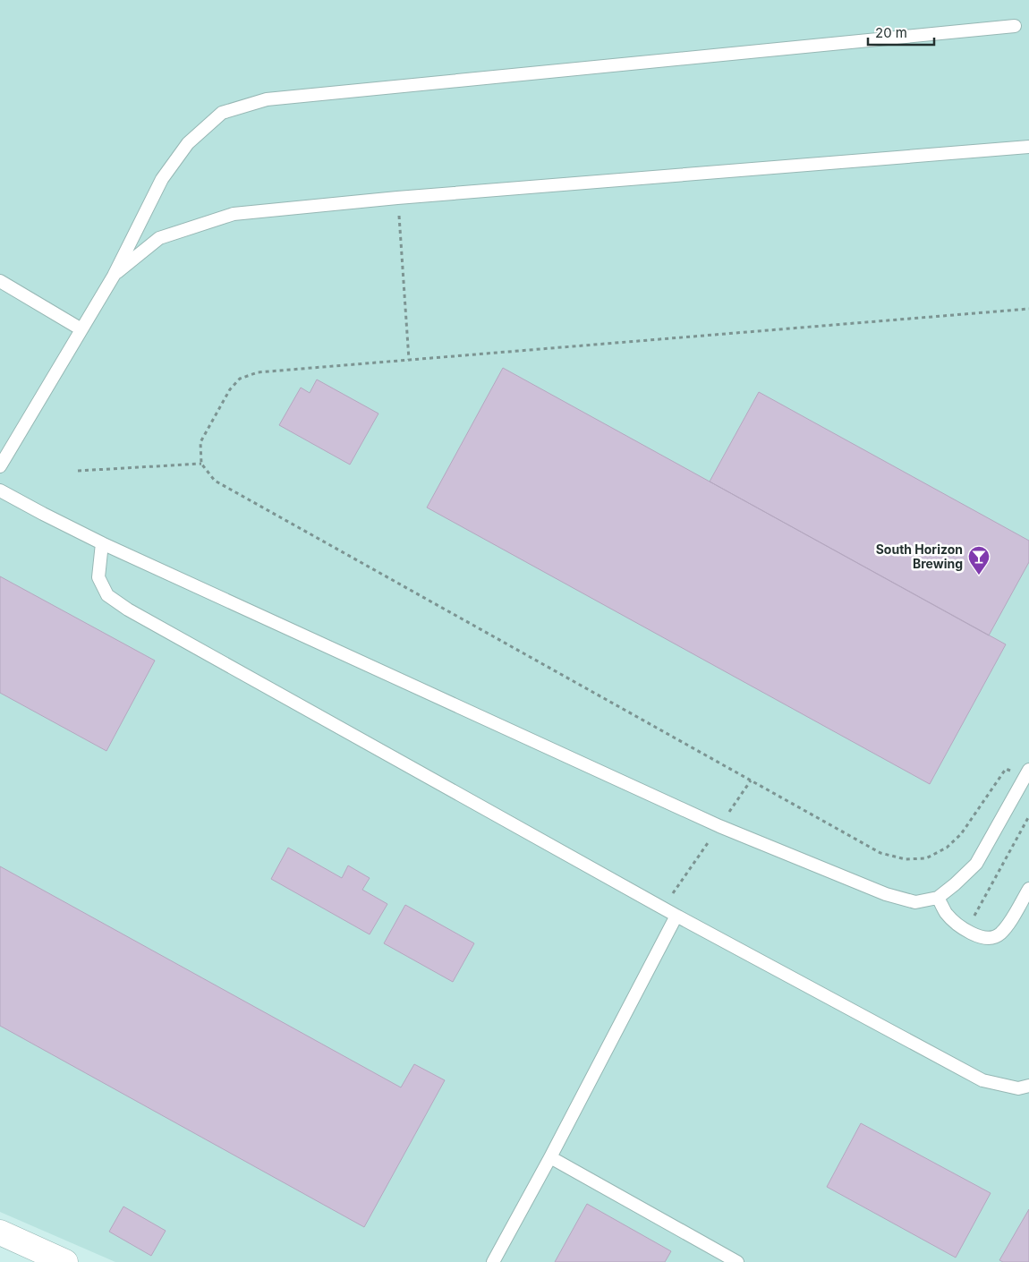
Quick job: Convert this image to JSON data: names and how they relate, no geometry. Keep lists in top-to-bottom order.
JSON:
{
  "places": {
    "bar": ["South Horizon Brewing"]
  },
  "scale_bar": "20 m"
}
